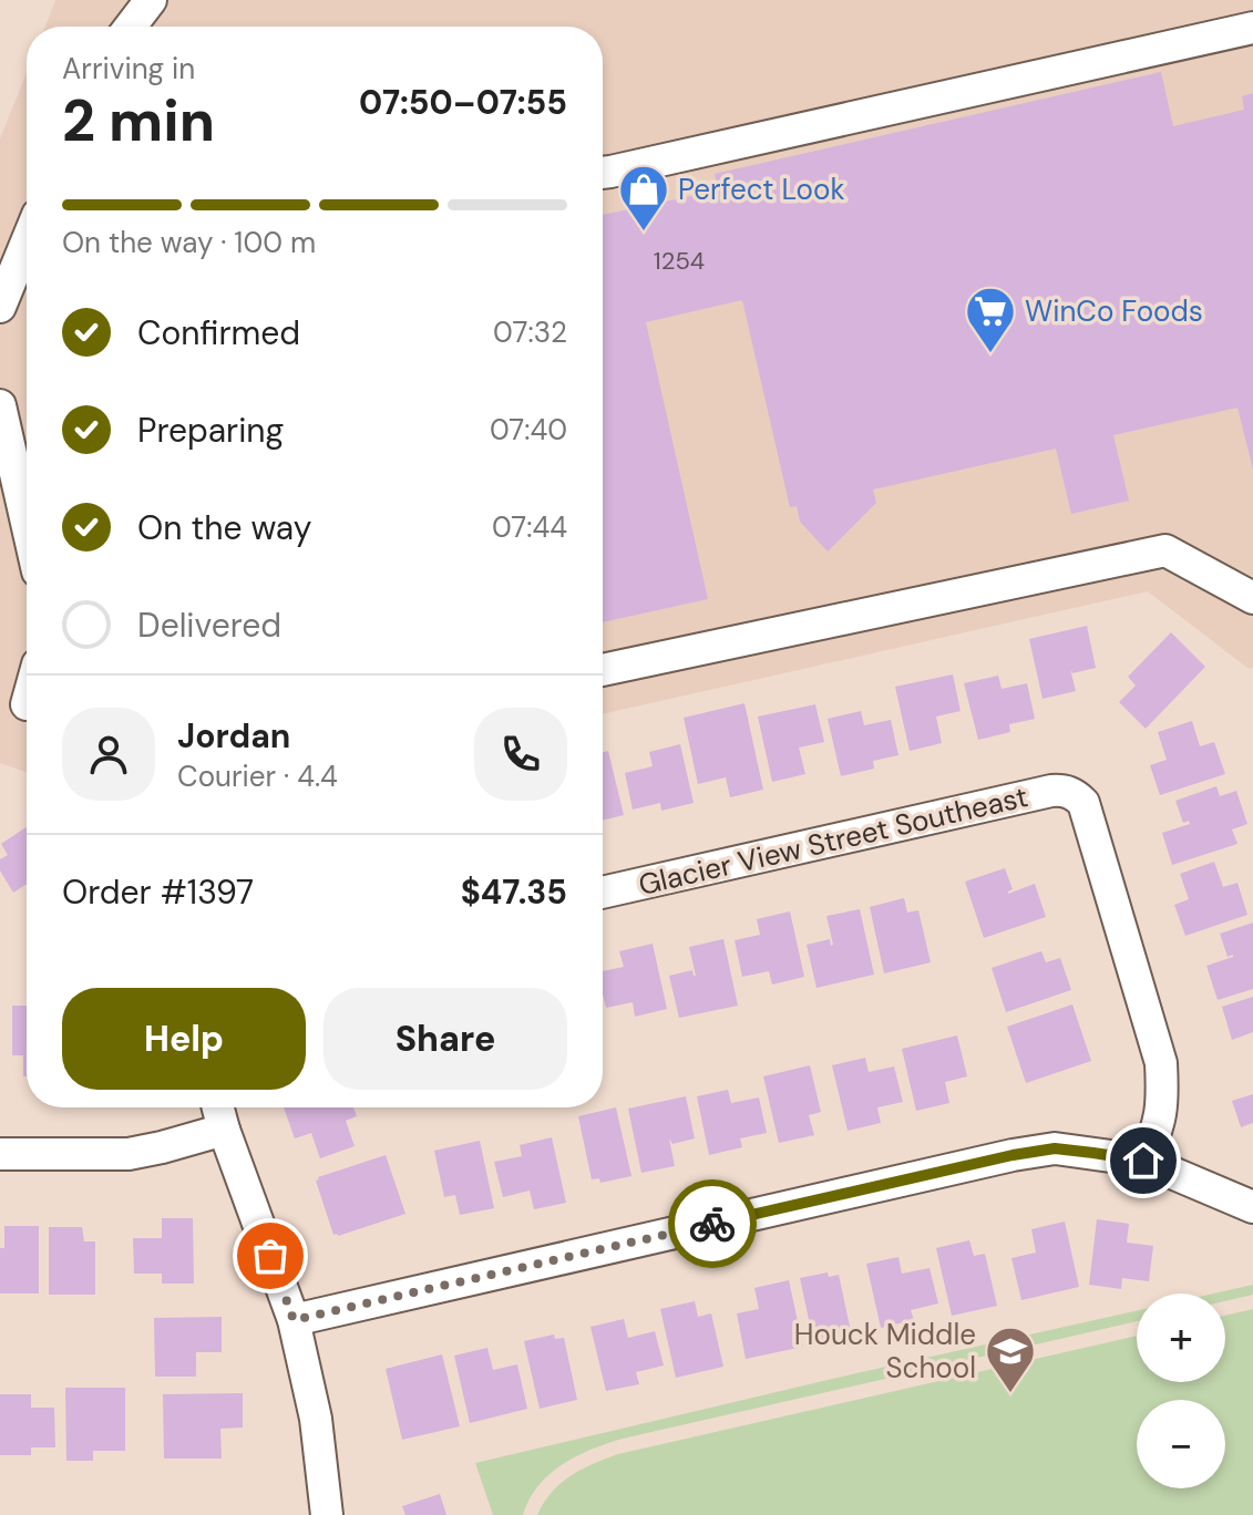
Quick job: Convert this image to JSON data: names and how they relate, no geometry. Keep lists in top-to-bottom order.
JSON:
{
  "streets": {
    "street": ["Glacier View Street Southeast"]
  },
  "places": {
    "shop": ["Perfect Look"],
    "supermarket": ["WinCo Foods"],
    "school or university": ["Houck Middle School"]
  },
  "house_numbers": ["1254"],
  "page": {
    "heading": ["2 min", "Arriving in", "07:50–07:55"],
    "panel": [
      "Jordan",
      "Courier · 4.4",
      "Order #1397",
      "$47.35"
    ],
    "bar": "On the way · 100 m",
    "list": [
      ["Confirmed", "07:32"],
      ["Preparing", "07:40"],
      ["On the way", "07:44"],
      "Delivered"
    ],
    "buttons": ["Help", "Share"],
    "map_buttons": ["+", "−"]
  }
}
